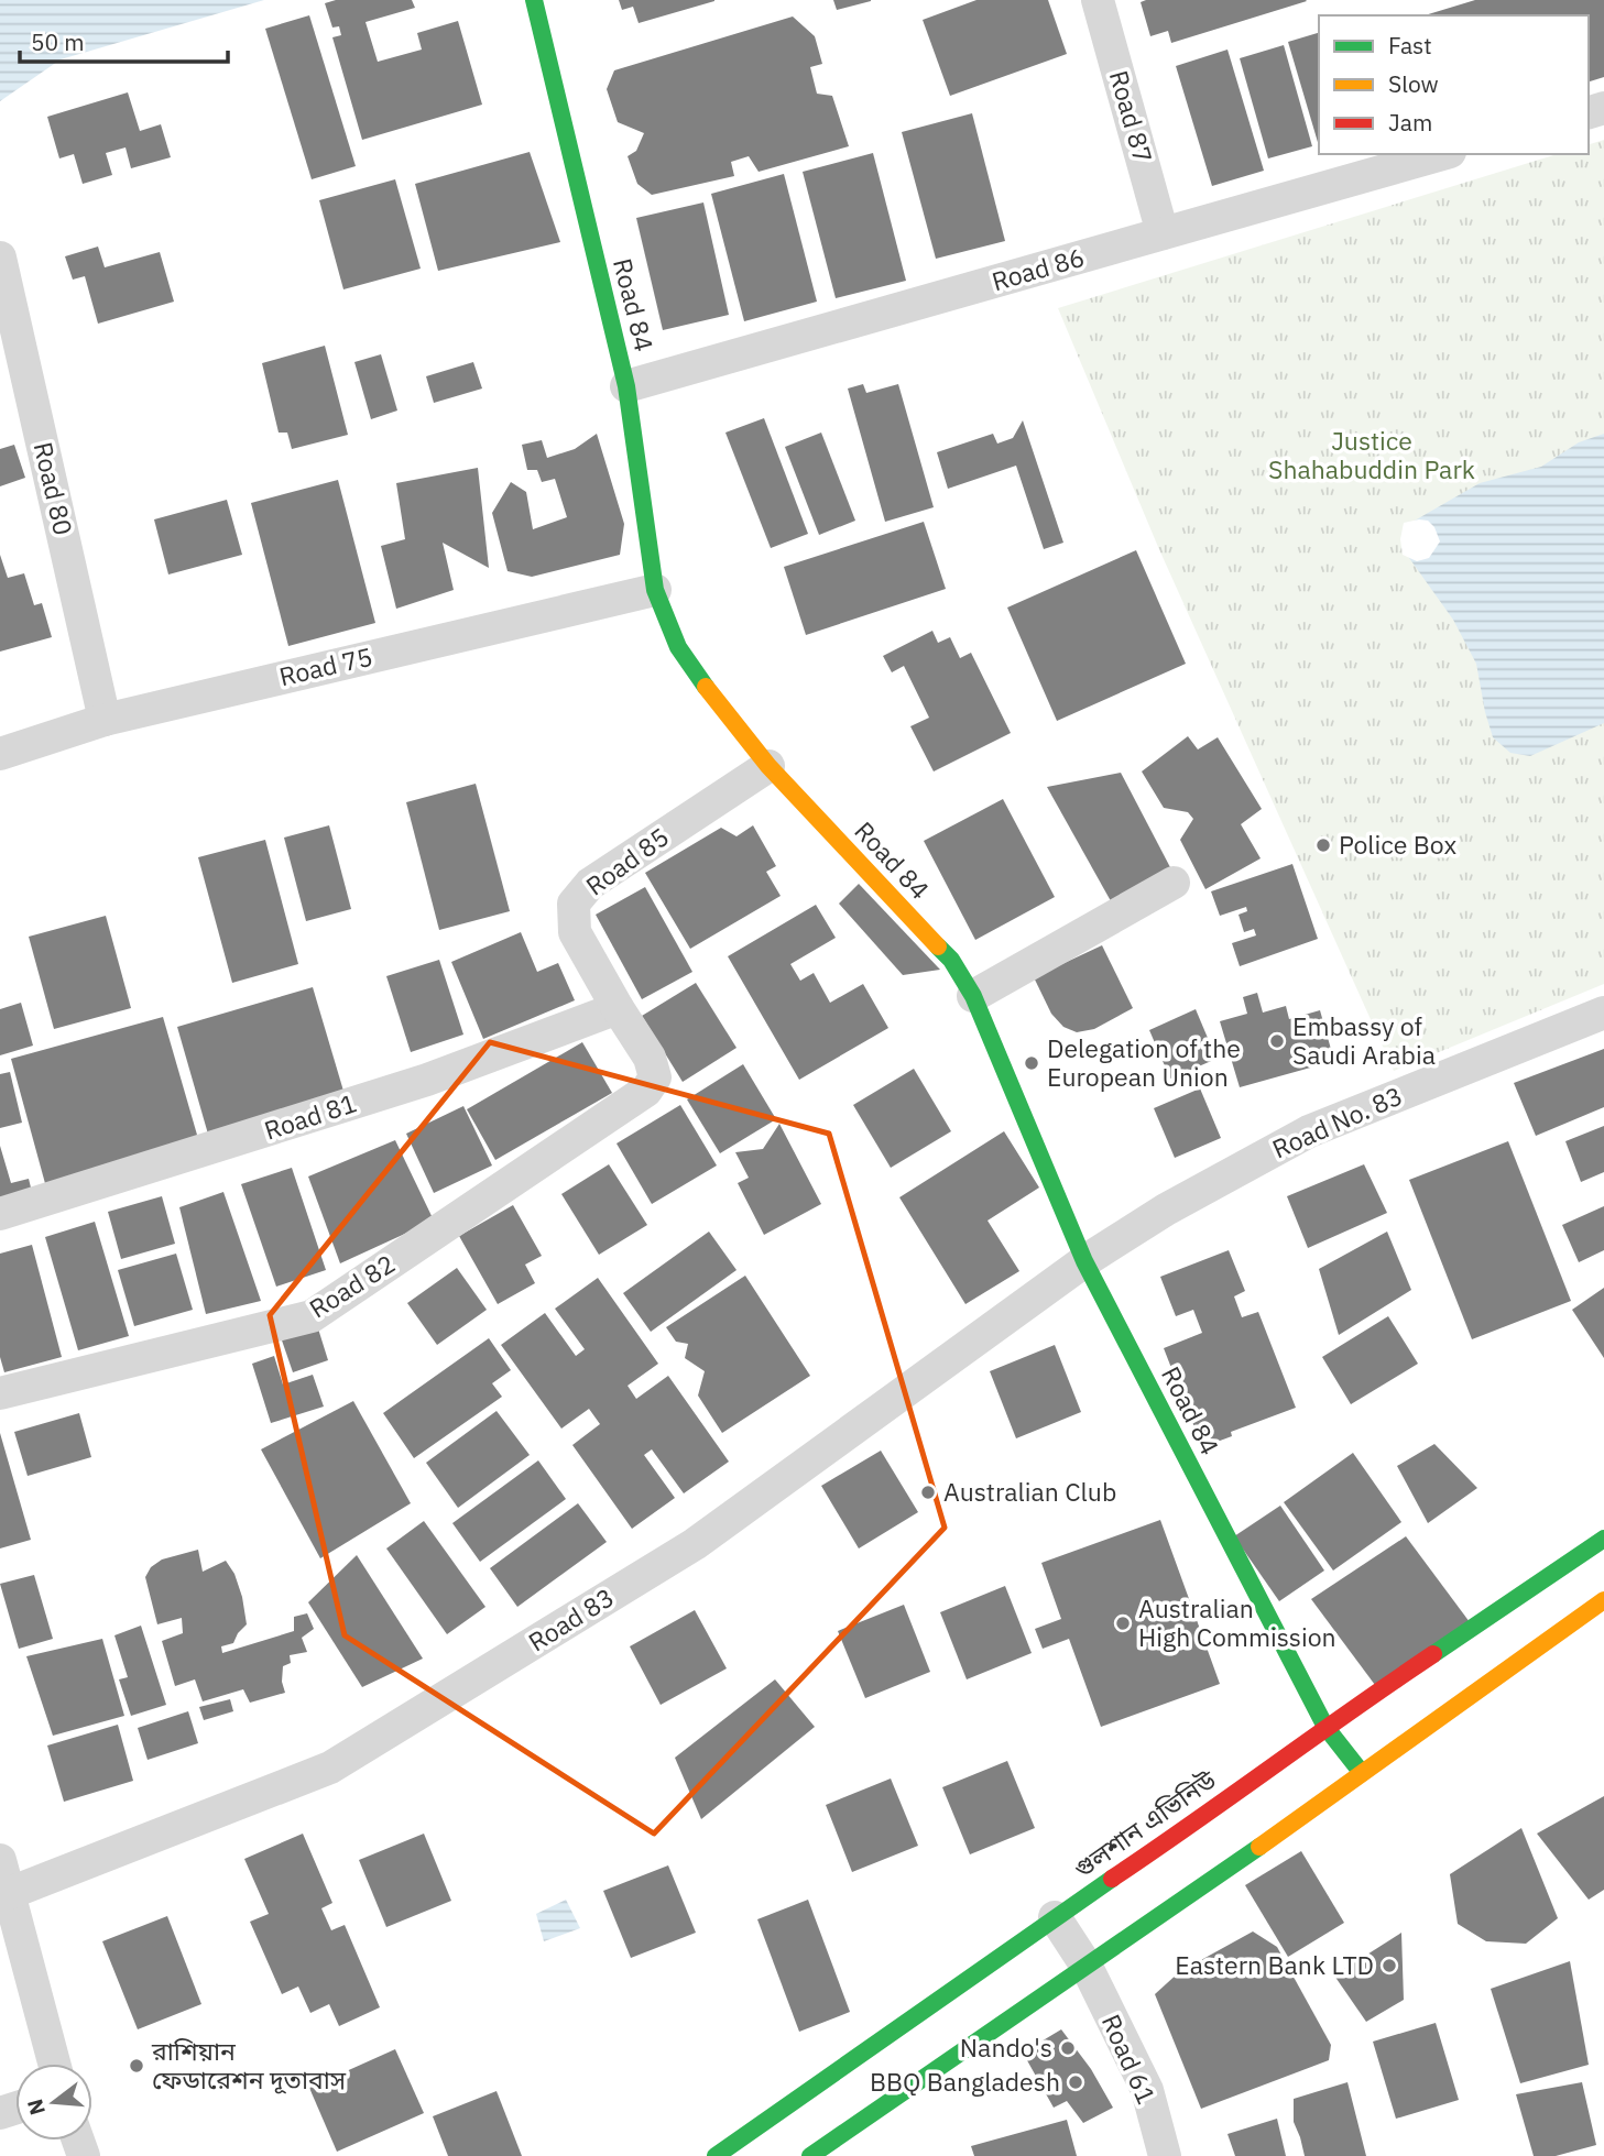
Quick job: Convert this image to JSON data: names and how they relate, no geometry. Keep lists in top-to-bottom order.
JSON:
{
  "streets": {
    "street": [
      "Road 87",
      "Road 86",
      "Road 84",
      "Road 80",
      "Road 75",
      "Road 85",
      "Road 81",
      "Road No. 83",
      "Road 82",
      "Road 83",
      "গুলশান এভিনিউ",
      "Road 61"
    ]
  },
  "crossings": [
    ["Road 87", "Road 86"],
    ["Road 86", "Road 84"],
    ["Road 84", "Road 75"],
    ["Road 84", "Road 85"],
    ["Road 84", "Road No. 83"],
    ["Road 84", "Road 83"],
    ["Road 84", "গুলশান এভিনিউ"],
    ["Road 80", "Road 75"],
    ["Road 85", "Road 81"],
    ["Road 85", "Road 82"],
    ["Road No. 83", "Road 83"],
    ["গুলশান এভিনিউ", "Road 61"]
  ],
  "parks": ["Justice Shahabuddin Park"],
  "places": [
    "Police Box",
    "Embassy of Saudi Arabia",
    "Delegation of the European Union",
    "Australian Club",
    "Australian High Commission",
    "Eastern Bank LTD",
    "Nando's",
    "রাশিয়ান ফেডারেশন দূতাবাস",
    "BBQ Bangladesh"
  ],
  "legend": ["Fast", "Slow", "Jam"],
  "scale_bar": "50 m",
  "north": "left"
}
